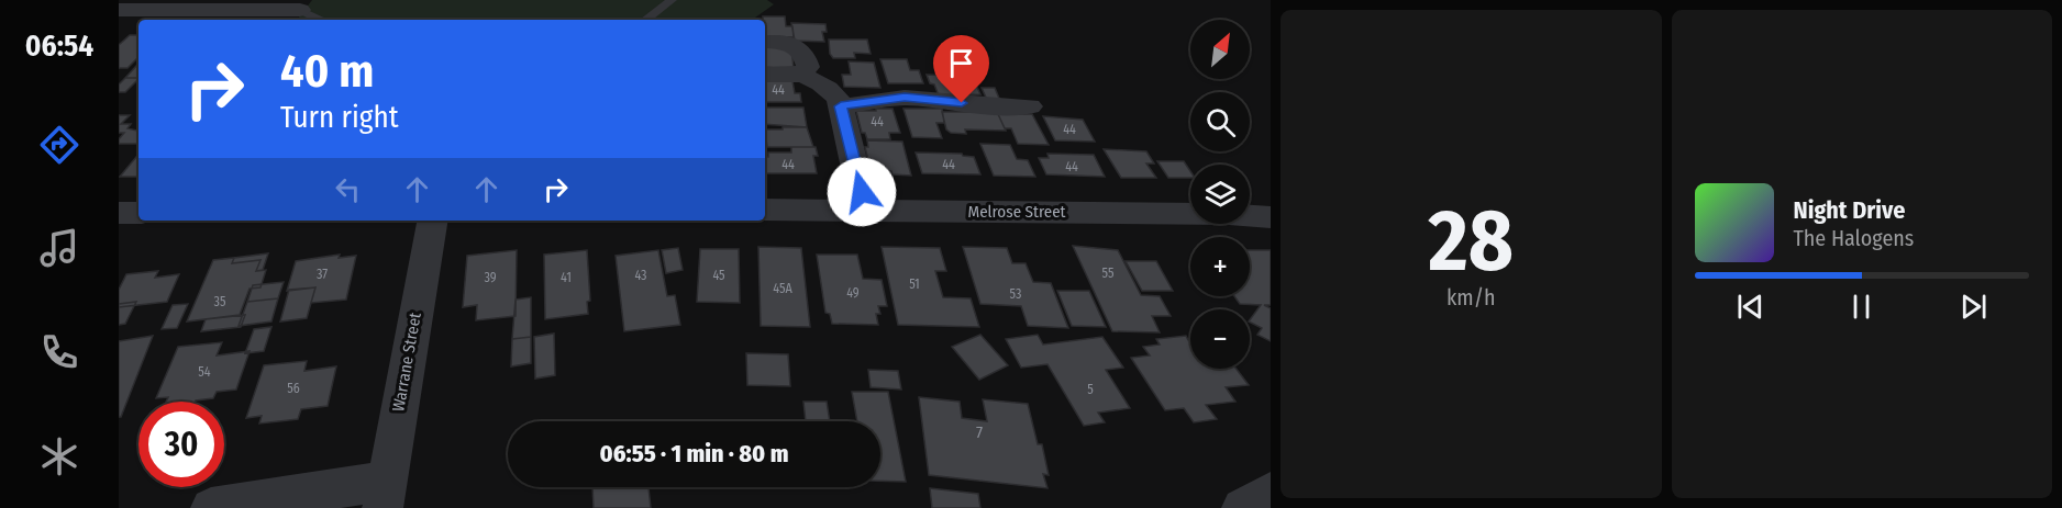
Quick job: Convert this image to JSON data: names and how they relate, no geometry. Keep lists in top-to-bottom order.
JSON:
{
  "streets": {
    "street": ["Melrose Street", "Warrane Street"]
  },
  "house_numbers": [
    "44",
    "44",
    "44",
    "44",
    "44",
    "44",
    "55",
    "37",
    "43",
    "45",
    "39",
    "41",
    "51",
    "45A",
    "49",
    "53",
    "35",
    "54",
    "56",
    "5",
    "7"
  ],
  "north": "top right",
  "page": {
    "tabs": "06:54",
    "tile": ["28", "km/h"],
    "map_buttons": ["+", "−"],
    "turn": ["40 m", "Turn right"],
    "song": ["Night Drive", "The Halogens"],
    "limit": "30",
    "trip": "06:55 · 1 min · 80 m"
  }
}
